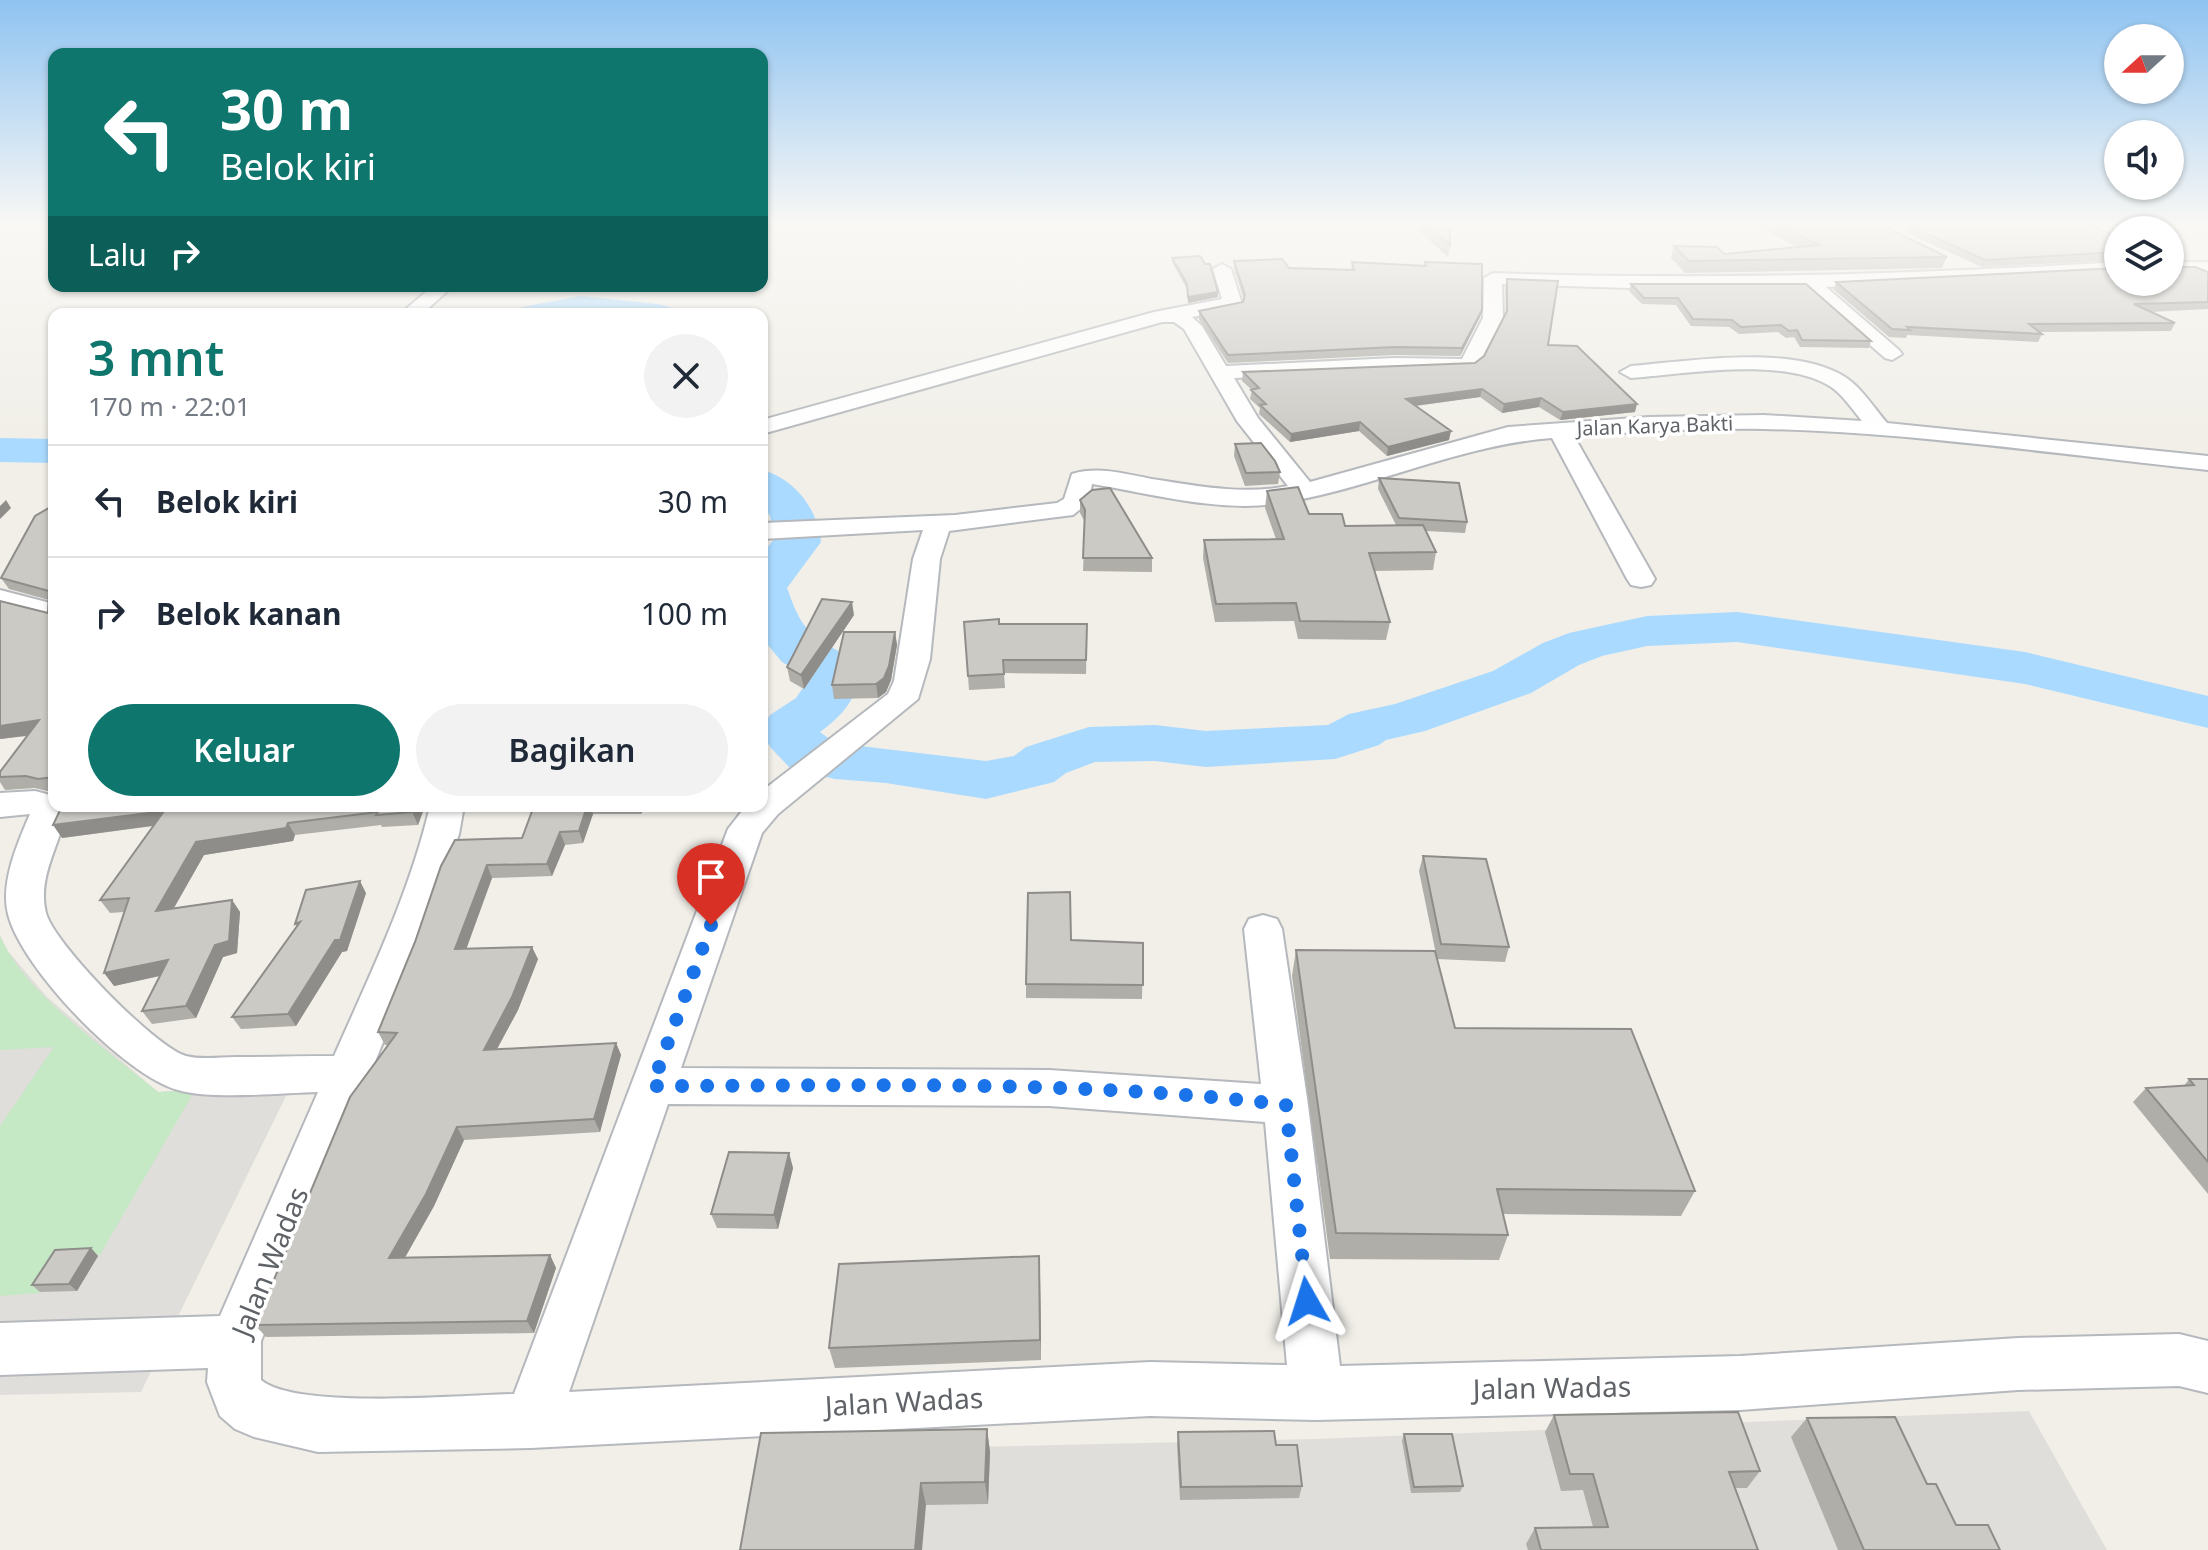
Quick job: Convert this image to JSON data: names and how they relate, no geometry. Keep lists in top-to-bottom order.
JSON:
{
  "streets": {
    "street": ["Jalan Karya Bakti", "Jalan Wadas"]
  },
  "north": "left",
  "page": {
    "turn": ["30 m", "Belok kiri"],
    "then": "Lalu",
    "heading": ["3 mnt", "170 m · 22:01"],
    "list": [
      {
        "name": "Belok kiri",
        "value": "30 m"
      },
      {
        "name": "Belok kanan",
        "value": "100 m"
      }
    ],
    "buttons": ["Keluar", "Bagikan"]
  }
}
